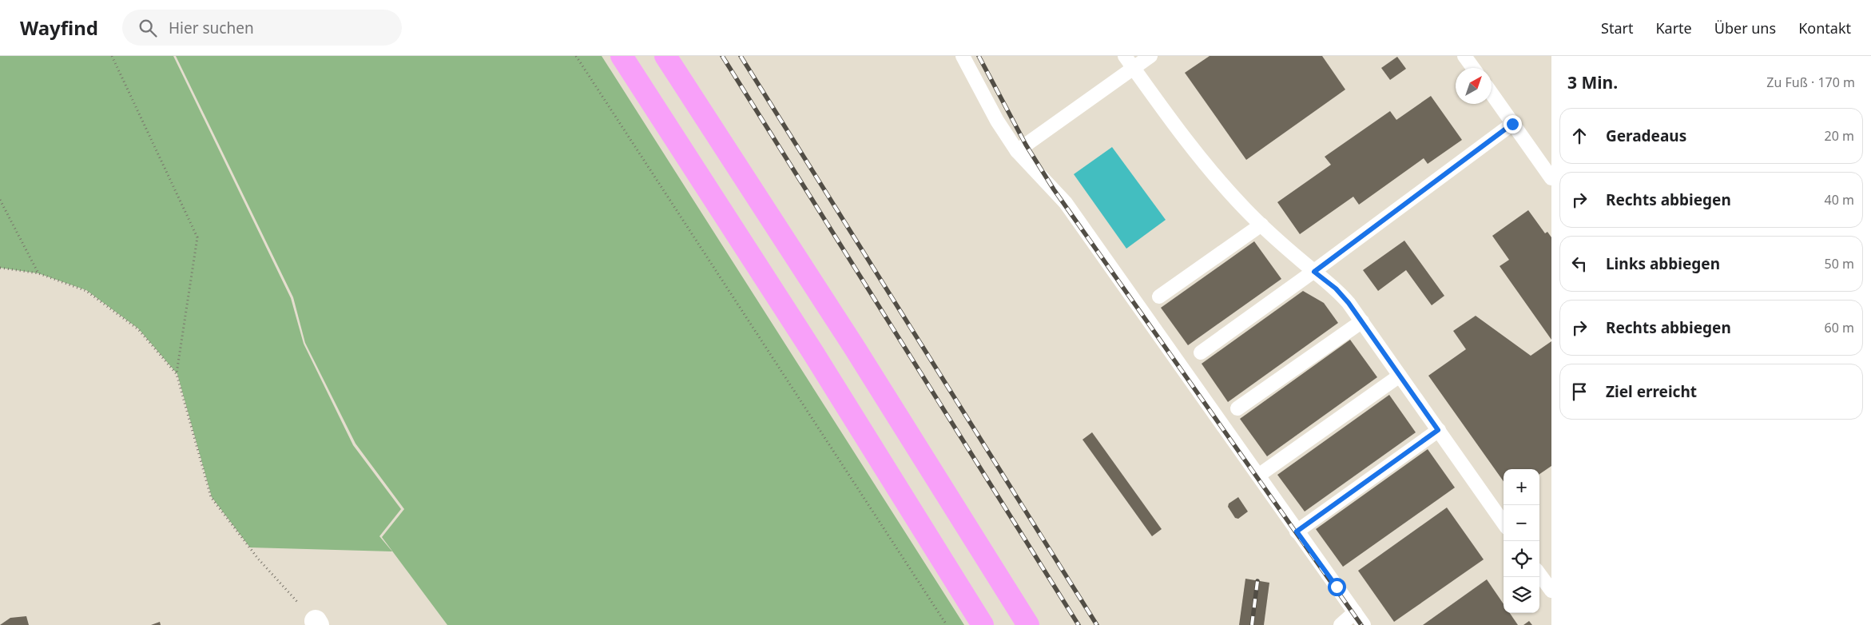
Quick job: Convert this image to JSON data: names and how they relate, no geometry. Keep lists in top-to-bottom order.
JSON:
{
  "north": "top right",
  "page": {
    "header": "Wayfind",
    "search": "Hier suchen",
    "nav": [
      "Start",
      "Karte",
      "Über uns",
      "Kontakt"
    ],
    "heading": ["3 Min.", "Zu Fuß · 170 m"],
    "list": [
      ["Geradeaus", "20 m"],
      ["Rechts abbiegen", "40 m"],
      ["Links abbiegen", "50 m"],
      ["Rechts abbiegen", "60 m"],
      "Ziel erreicht"
    ],
    "map_buttons": ["+", "−"]
  }
}
